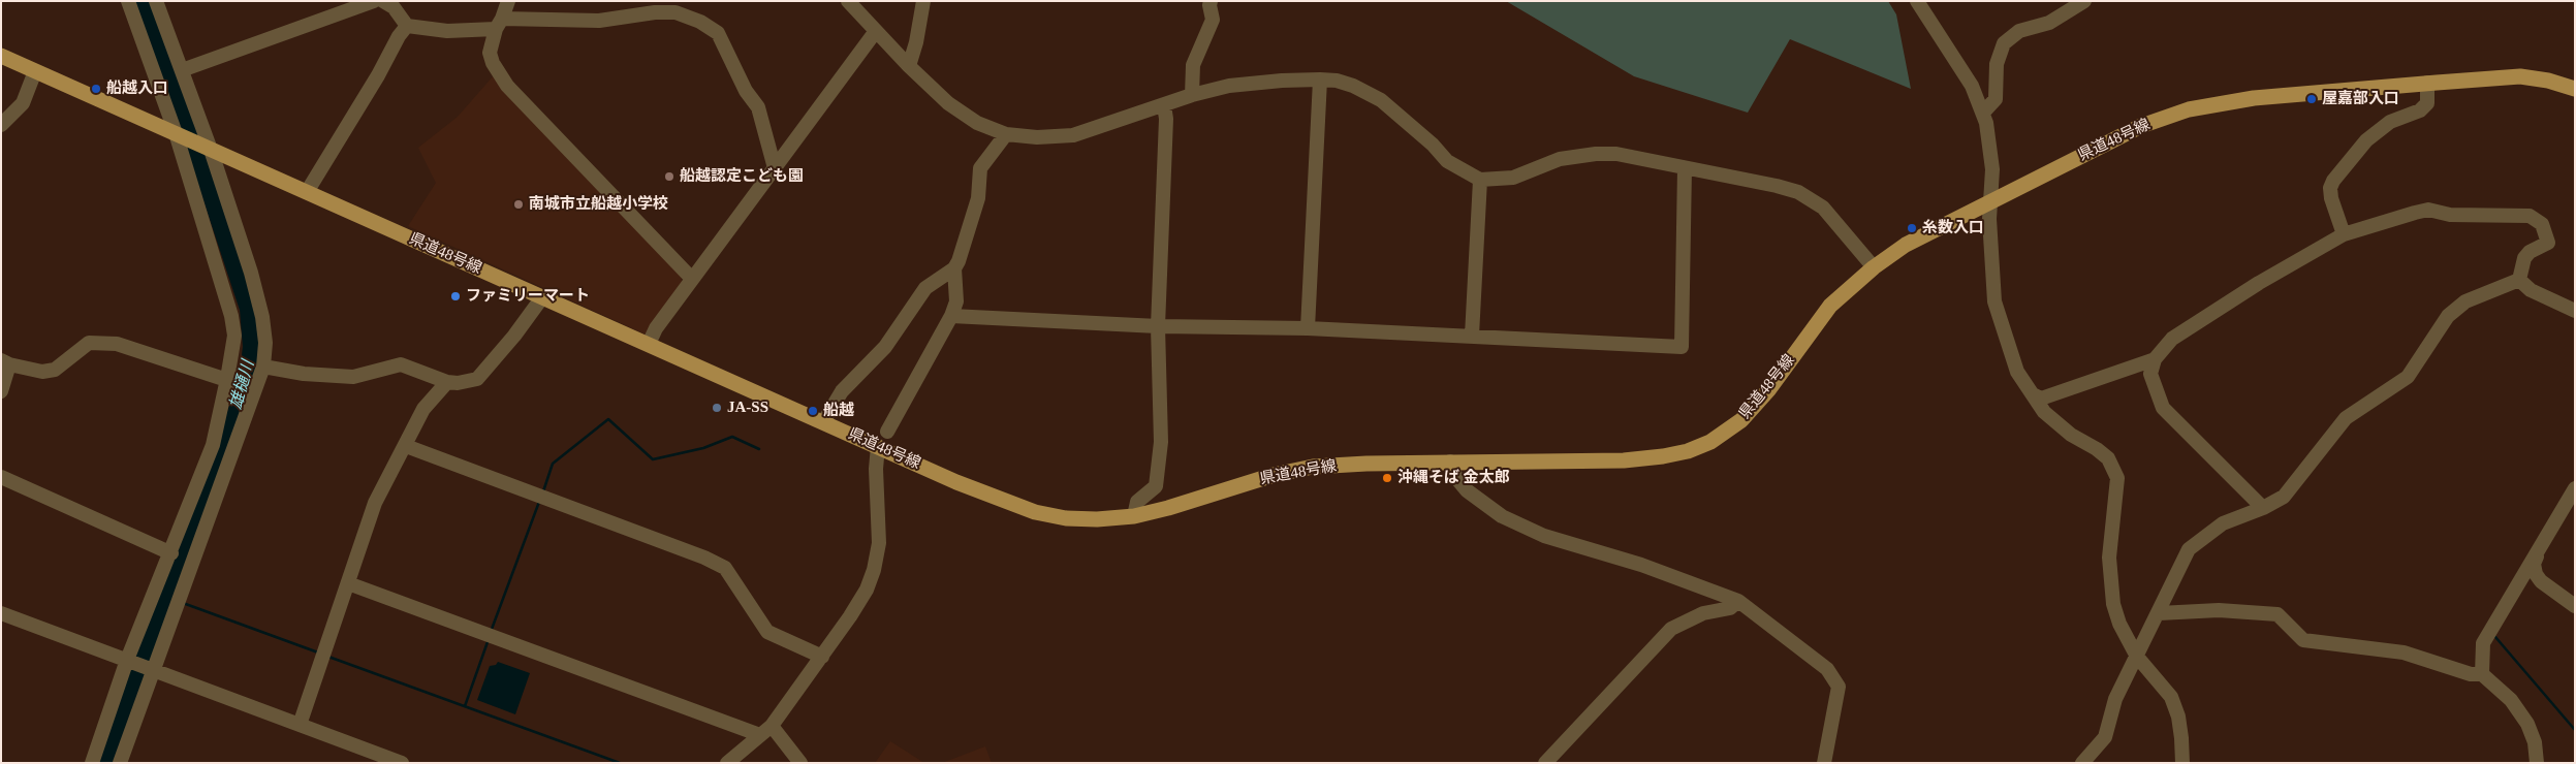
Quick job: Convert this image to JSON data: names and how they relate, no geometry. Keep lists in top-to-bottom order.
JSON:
{
  "streets": {
    "main road": ["県道48号線"]
  },
  "water": ["雄樋川"],
  "places": [
    "船越入口",
    "屋嘉部入口",
    "船越認定こども園",
    "南城市立船越小学校",
    "糸数入口",
    "ファミリーマート",
    "JA-SS",
    "船越",
    "沖縄そば 金太郎"
  ]
}
